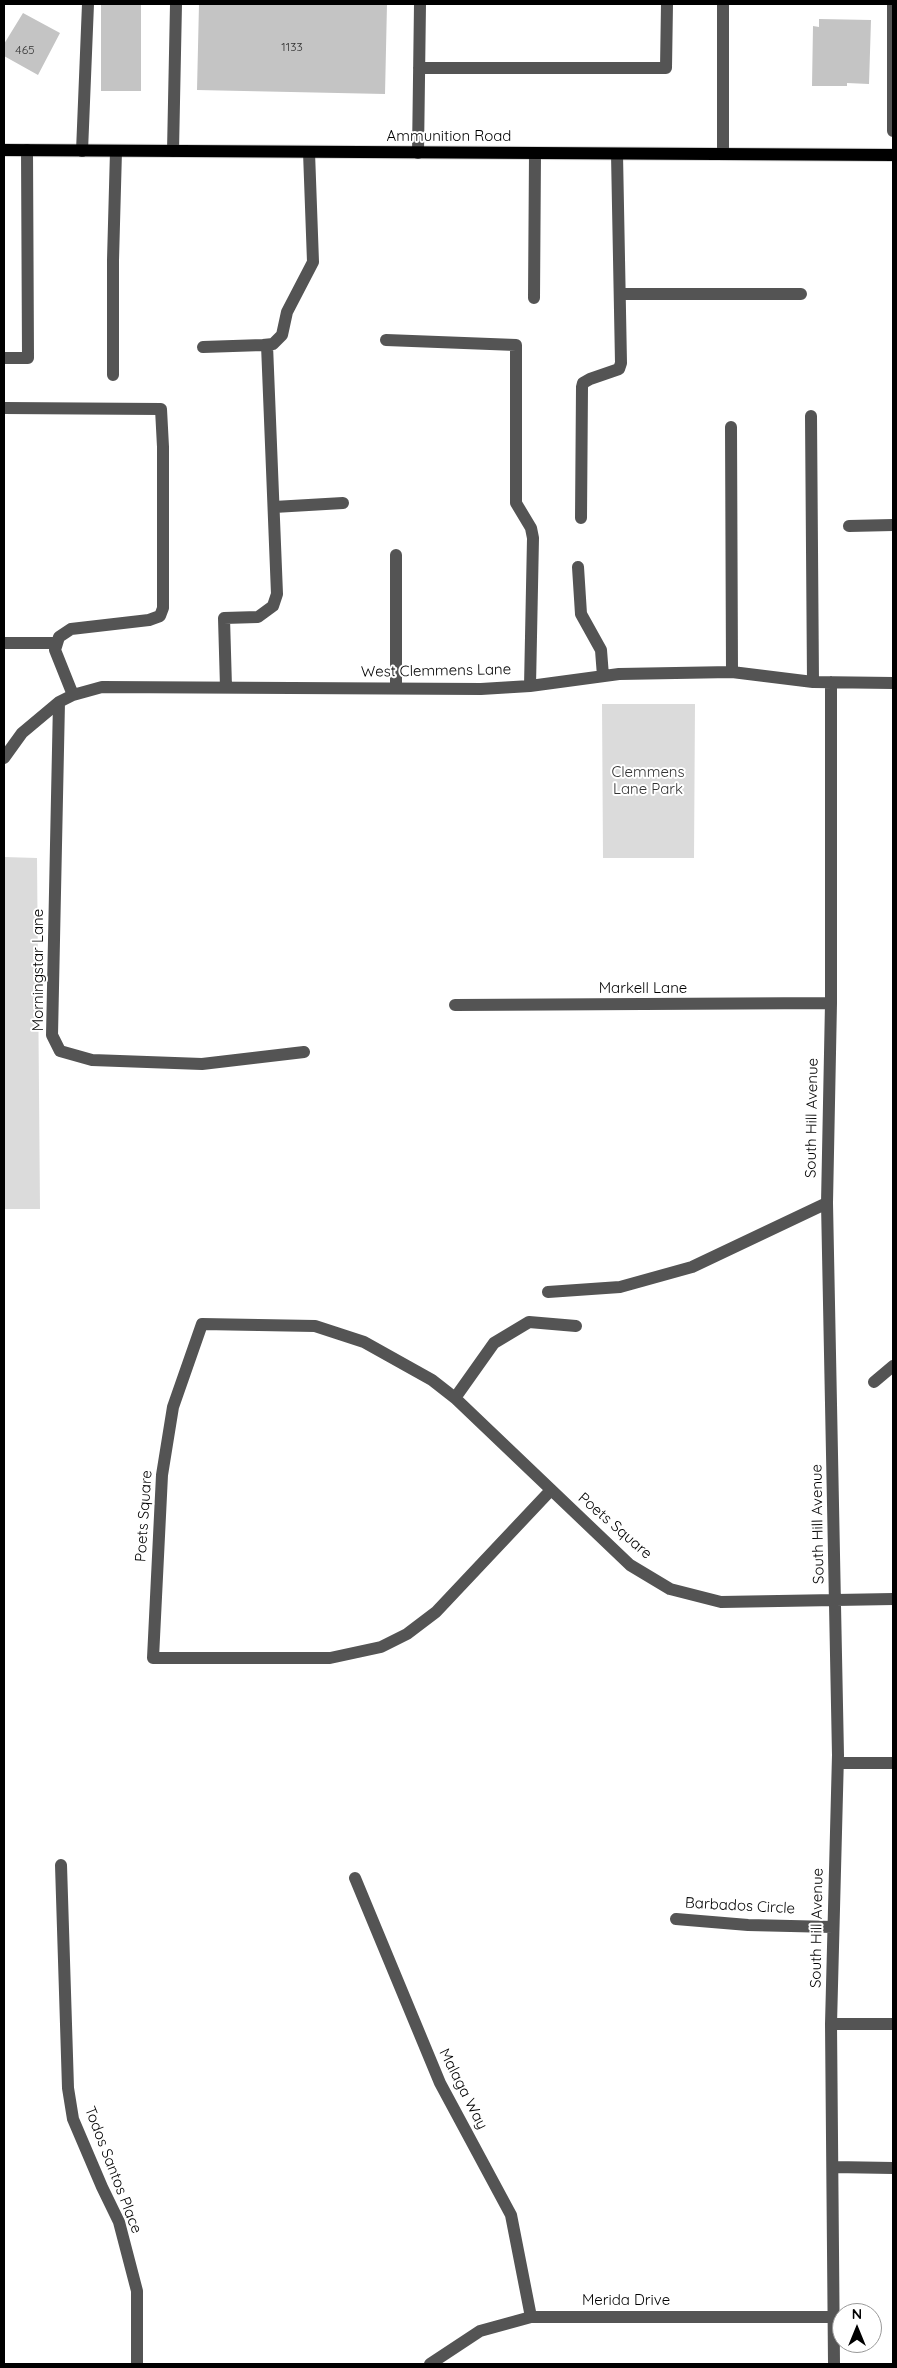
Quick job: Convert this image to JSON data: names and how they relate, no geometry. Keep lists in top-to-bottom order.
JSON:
{
  "streets": {
    "main road": ["Ammunition Road"],
    "street": [
      "West Clemmens Lane",
      "Morningstar Lane",
      "Markell Lane",
      "South Hill Avenue",
      "Poets Square",
      "Barbados Circle",
      "Malaga Way",
      "Todos Santos Place",
      "Merida Drive"
    ]
  },
  "crossings": [
    ["West Clemmens Lane", "Morningstar Lane"],
    ["West Clemmens Lane", "South Hill Avenue"],
    ["Markell Lane", "South Hill Avenue"],
    ["South Hill Avenue", "Poets Square"],
    ["South Hill Avenue", "Barbados Circle"],
    ["Malaga Way", "Merida Drive"]
  ],
  "parks": ["Clemmens Lane Park"],
  "house_numbers": ["1133", "465"],
  "north": "top"
}
